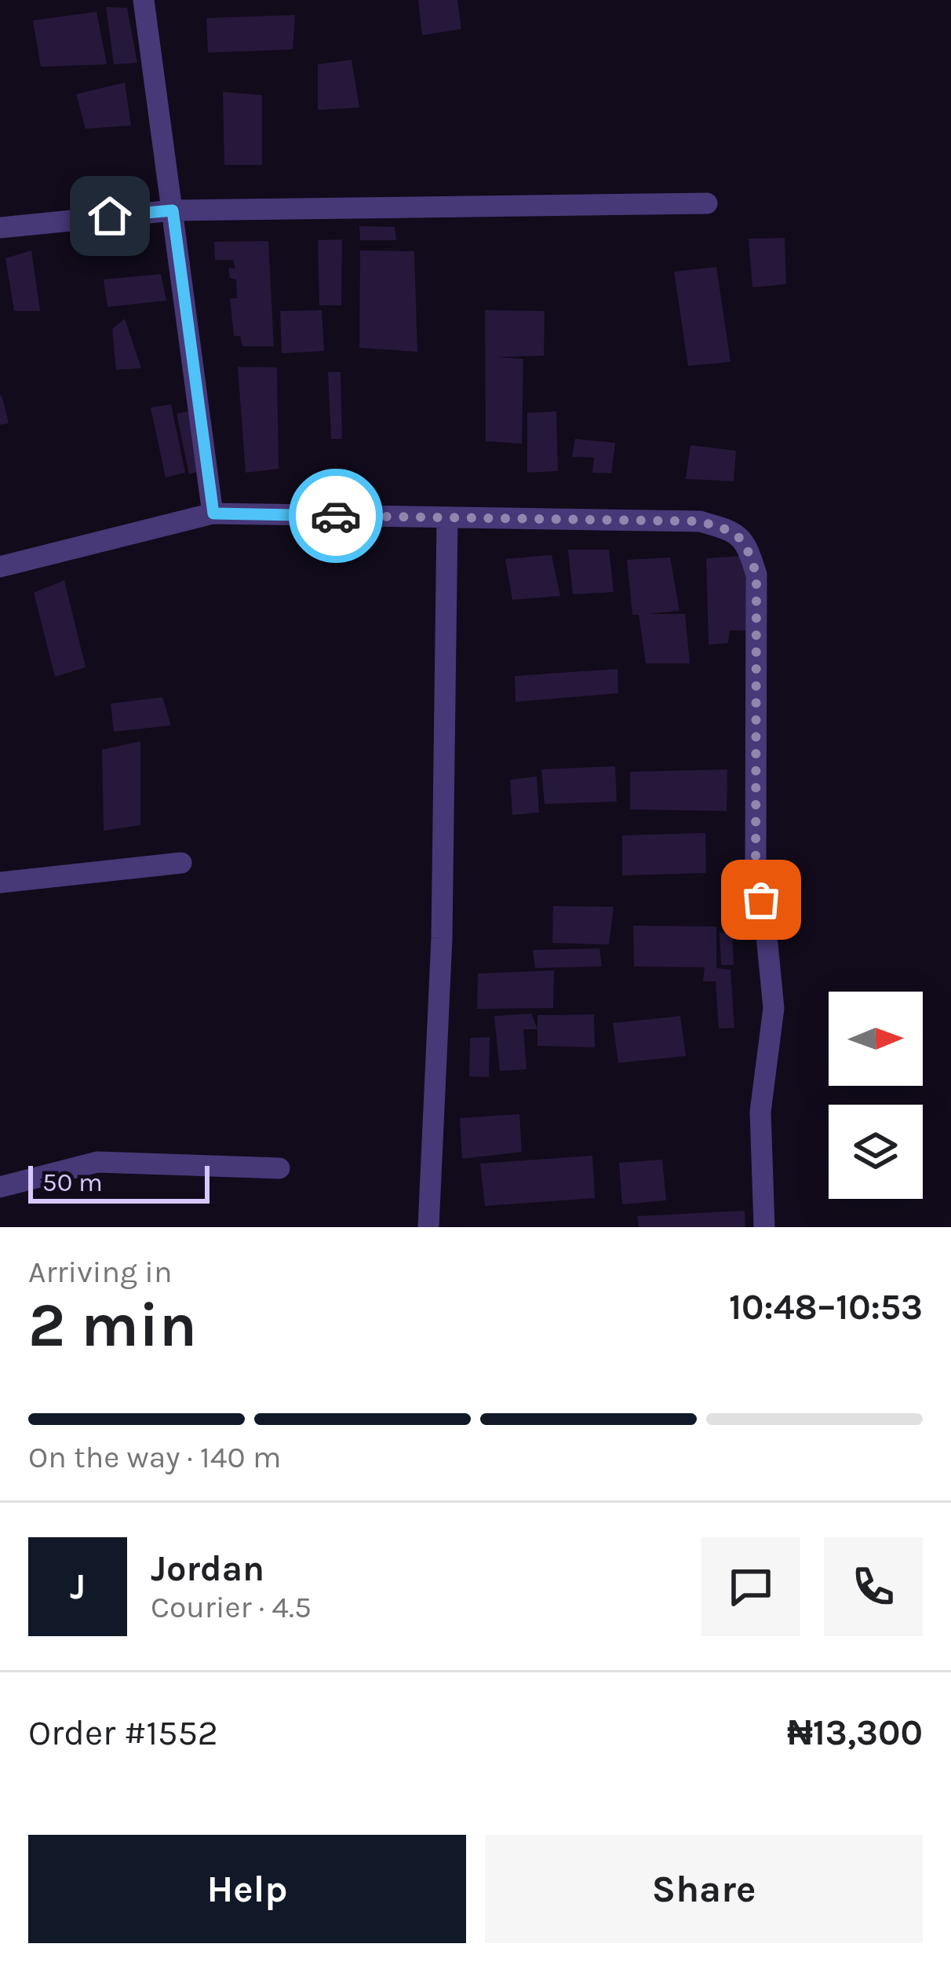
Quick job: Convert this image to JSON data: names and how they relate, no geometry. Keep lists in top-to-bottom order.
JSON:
{
  "scale_bar": "50 m",
  "north": "right",
  "page": {
    "scale": "50 m",
    "heading": ["2 min", "Arriving in", "10:48–10:53"],
    "panel": [
      "Jordan",
      "Courier · 4.5",
      "Order #1552",
      "₦13,300"
    ],
    "bar": "On the way · 140 m",
    "round": "J",
    "buttons": ["Help", "Share"]
  }
}
